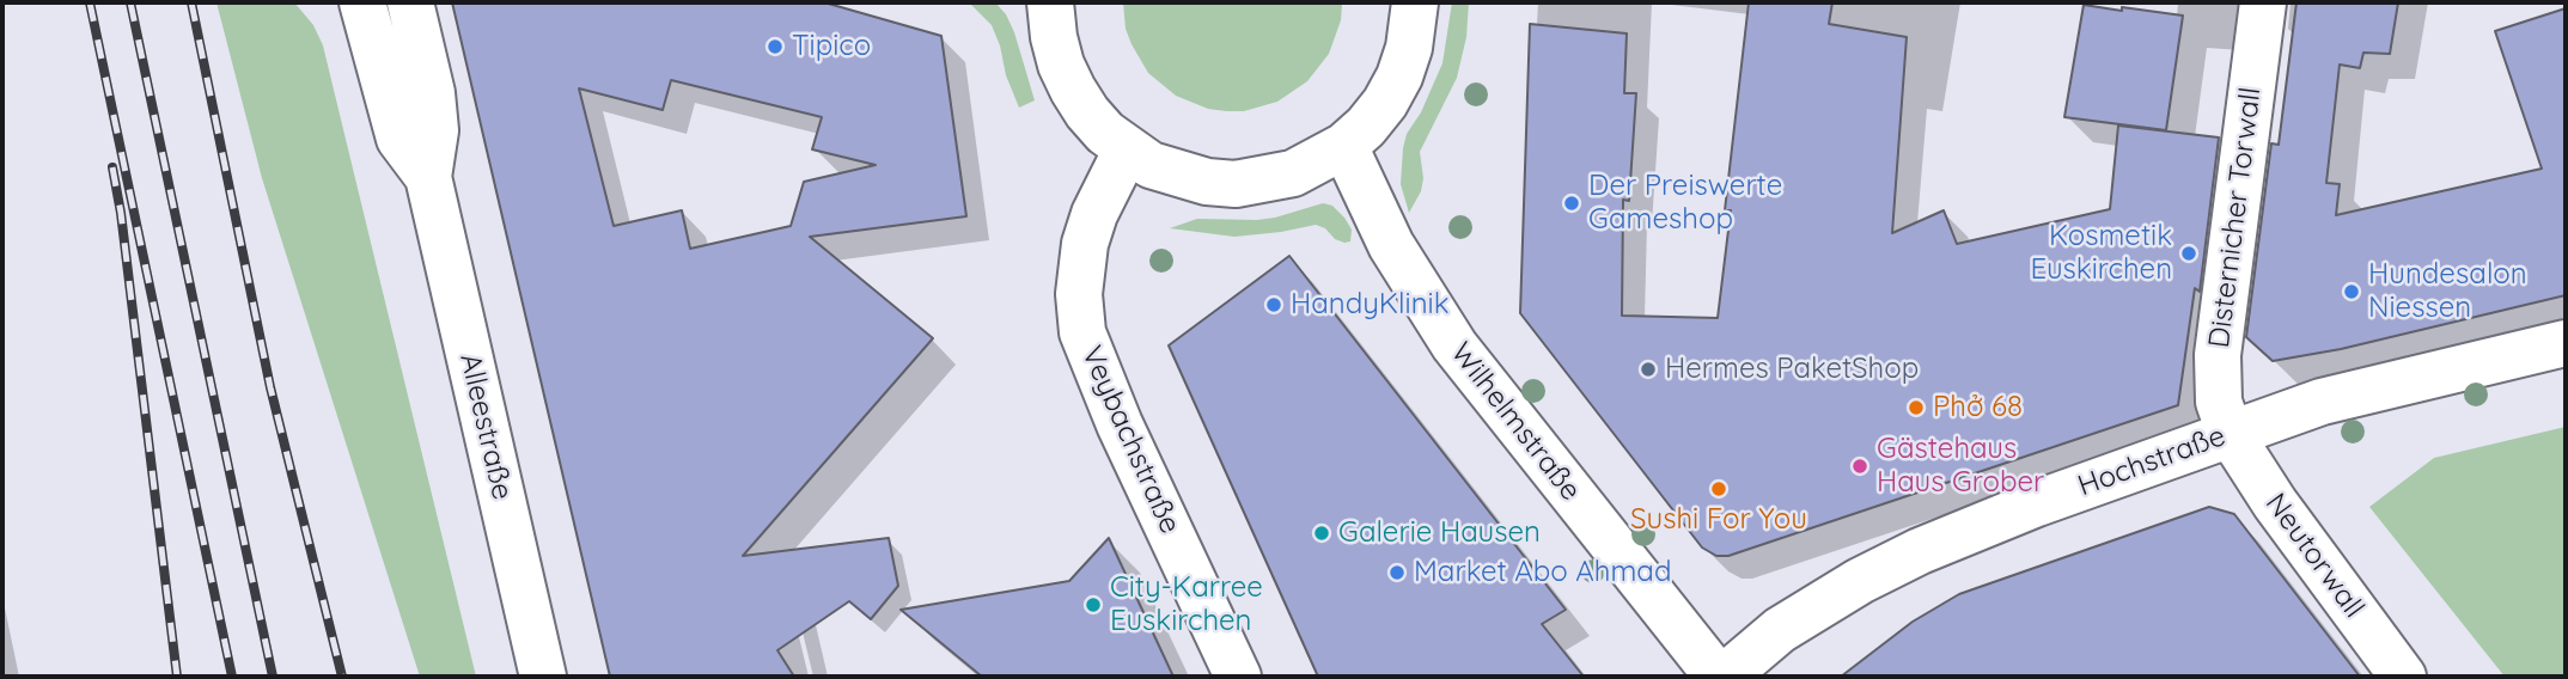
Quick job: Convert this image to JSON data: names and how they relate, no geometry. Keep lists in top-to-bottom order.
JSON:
{
  "streets": {
    "street": [
      "Disternicher Torwall",
      "Wilhelmstraße",
      "Alleestraße",
      "Veybachstraße",
      "Hochstraße",
      "Neutorwall"
    ]
  },
  "crossings": [
    ["Disternicher Torwall", "Hochstraße"],
    ["Disternicher Torwall", "Neutorwall"],
    ["Hochstraße", "Neutorwall"]
  ],
  "places": [
    "Tipico",
    "Der Preiswerte Gameshop",
    "Kosmetik Euskirchen",
    "Hundesalon Niessen",
    "HandyKlinik",
    "Hermes PaketShop",
    "Phở 68",
    "Gästehaus Haus Grober",
    "Sushi For You",
    "Galerie Hausen",
    "Market Abo Ahmad",
    "City-Karree Euskirchen"
  ]
}
